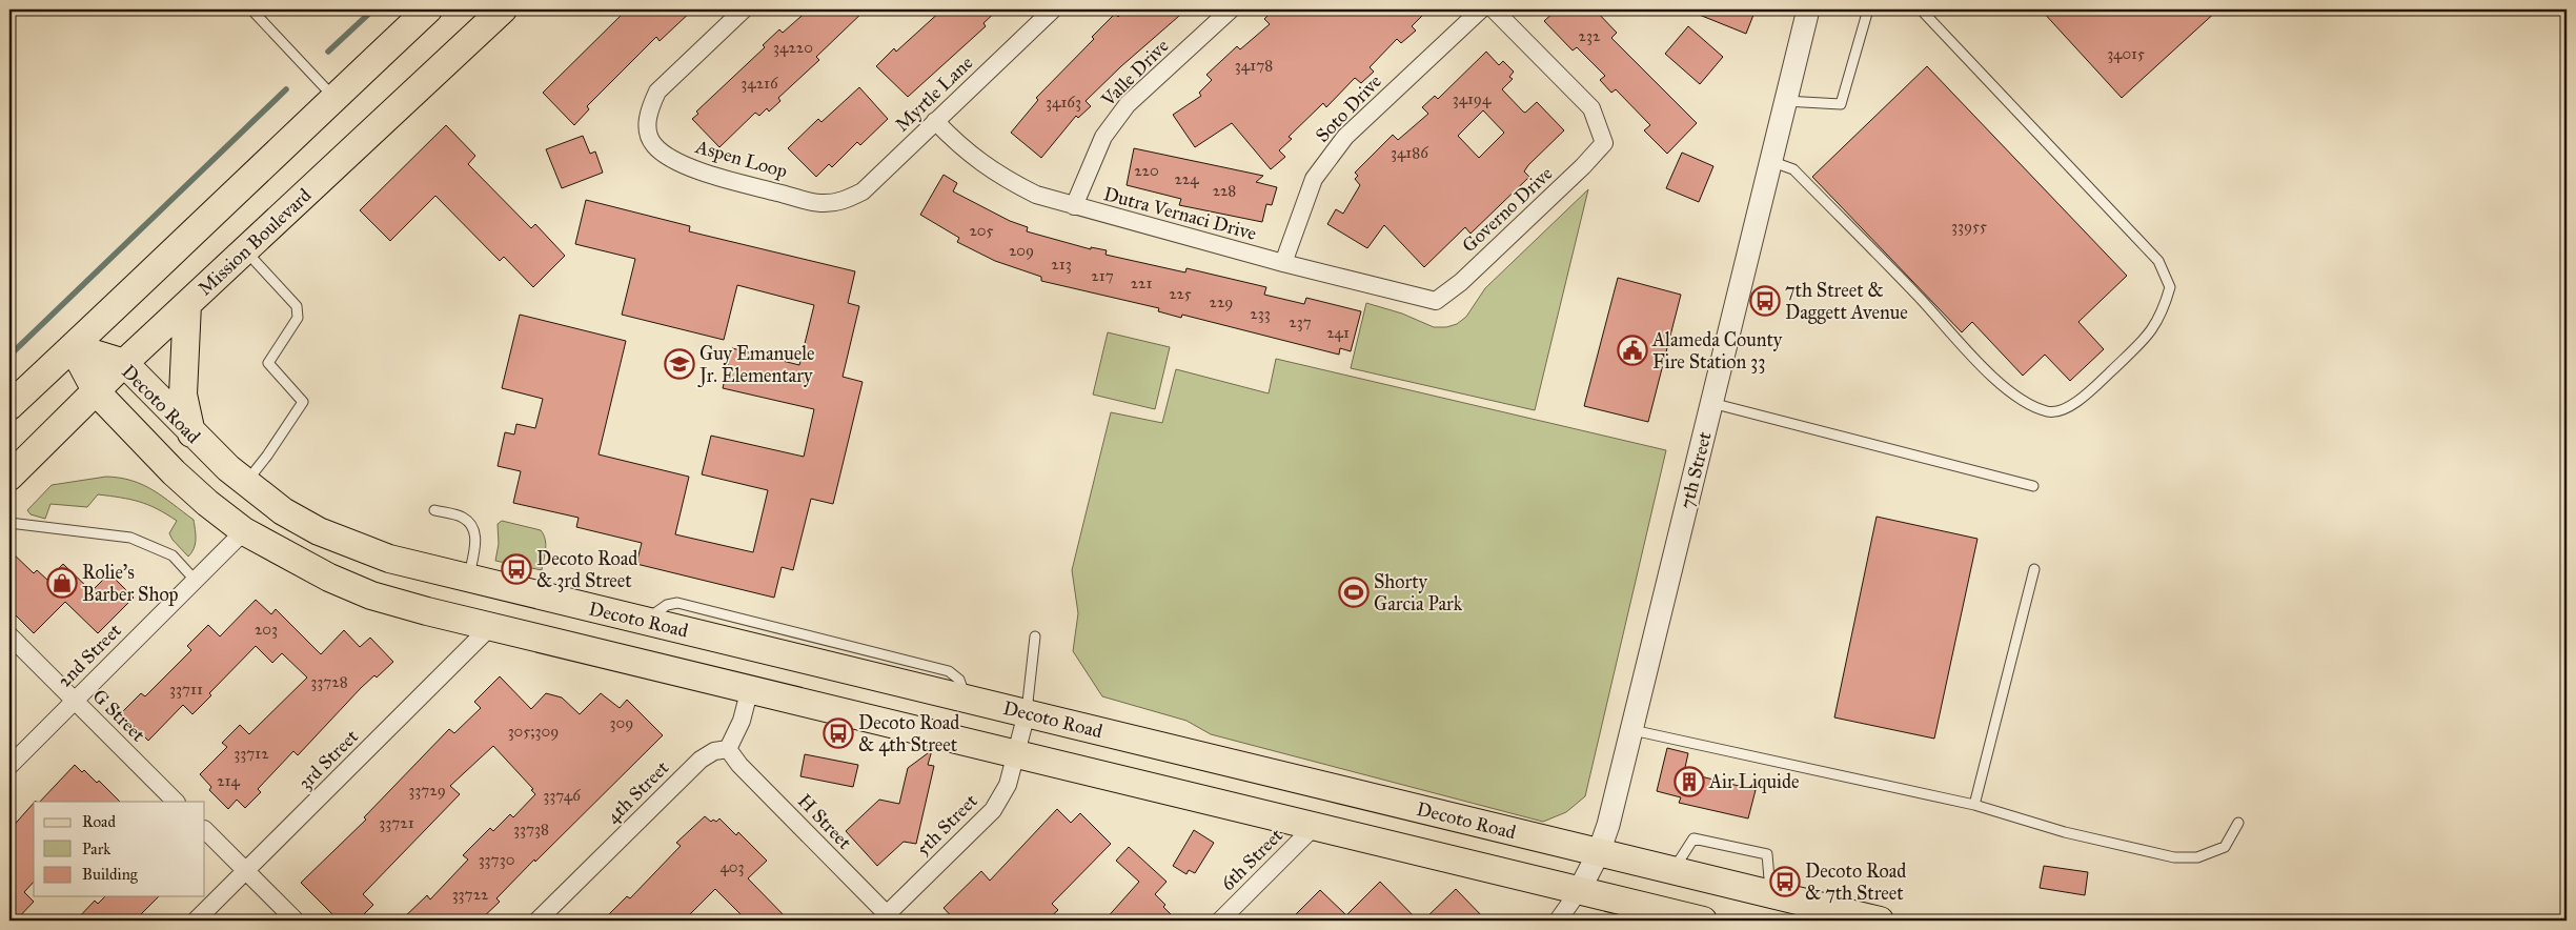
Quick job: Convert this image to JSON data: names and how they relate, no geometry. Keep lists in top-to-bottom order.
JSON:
{
  "streets": {
    "main road": ["Mission Boulevard", "Decoto Road"],
    "street": [
      "Valle Drive",
      "Myrtle Lane",
      "Soto Drive",
      "Aspen Loop",
      "Governo Drive",
      "Dutra Vernaci Drive",
      "7th Street",
      "2nd Street",
      "G Street",
      "3rd Street",
      "4th Street",
      "H Street",
      "5th Street",
      "6th Street"
    ]
  },
  "crossings": [
    ["Valle Drive", "Dutra Vernaci Drive"],
    ["Myrtle Lane", "Aspen Loop"],
    ["Myrtle Lane", "Dutra Vernaci Drive"],
    ["Soto Drive", "Dutra Vernaci Drive"],
    ["Governo Drive", "Dutra Vernaci Drive"],
    ["Mission Boulevard", "Decoto Road"],
    ["Decoto Road", "7th Street"],
    ["Decoto Road", "2nd Street"],
    ["Decoto Road", "3rd Street"],
    ["Decoto Road", "5th Street"],
    ["Decoto Road", "6th Street"],
    ["2nd Street", "G Street"],
    ["4th Street", "H Street"],
    ["H Street", "5th Street"]
  ],
  "places": {
    "bus stop": [
      "7th Street & Daggett Avenue",
      "Decoto Road & 3rd Street",
      "Decoto Road & 4th Street",
      "Decoto Road & 7th Street"
    ],
    "public building": ["Alameda County Fire Station 33"],
    "school or university": ["Guy Emanuele Jr. Elementary"],
    "shop": ["Rolie's Barber Shop"],
    "sports": ["Shorty Garcia Park"],
    "building": ["Air Liquide"]
  },
  "house_numbers": [
    "232",
    "34220",
    "34015",
    "34178",
    "34216",
    "34194",
    "34163",
    "34186",
    "220",
    "224",
    "228",
    "33955",
    "205",
    "209",
    "213",
    "217",
    "221",
    "225",
    "229",
    "233",
    "237",
    "241",
    "203",
    "33728",
    "33711",
    "309",
    "305;309",
    "33712",
    "214",
    "33729",
    "33746",
    "33721",
    "33738",
    "33730",
    "403",
    "33722"
  ],
  "legend": ["Road", "Park", "Building"]
}
